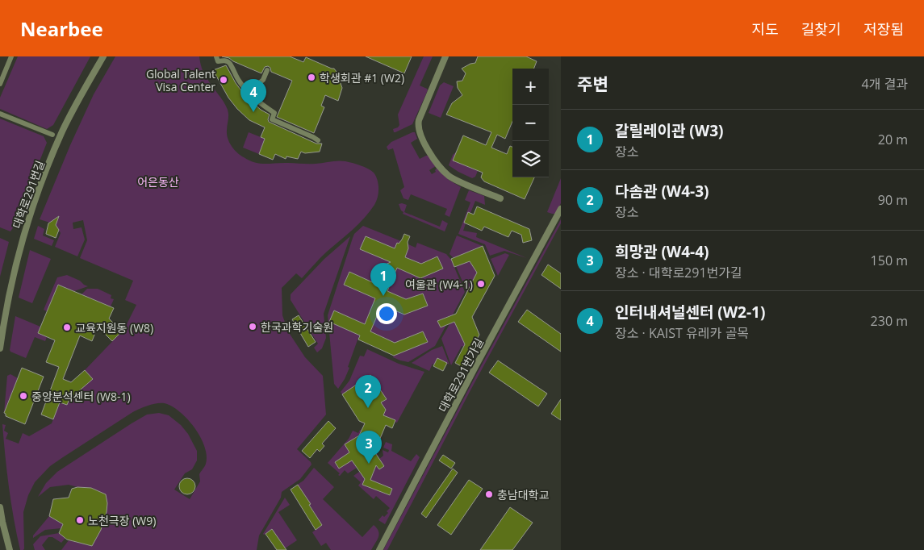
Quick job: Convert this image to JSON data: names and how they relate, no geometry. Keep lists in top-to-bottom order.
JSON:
{
  "streets": {
    "street": ["대학로291번길", "대학로291번가길"]
  },
  "parks": ["어은동산"],
  "places": [
    "학생회관 #1 (W2)",
    "Global Talent Visa Center",
    "여울관 (W4-1)",
    "한국과학기술원",
    "교육지원동 (W8)",
    "중앙분석센터 (W8-1)",
    "충남대학교",
    "노천극장 (W9)"
  ],
  "page": {
    "header": "Nearbee",
    "nav": ["지도", "길찾기", "저장됨"],
    "heading": ["주변", "4개 결과"],
    "map_buttons": ["+", "−"],
    "pins": [
      "4",
      "1",
      "2",
      "3"
    ],
    "list": [
      {
        "mark": "1",
        "name": "갈릴레이관 (W3)",
        "note": "장소",
        "value": "20 m"
      },
      {
        "mark": "2",
        "name": "다솜관 (W4-3)",
        "note": "장소",
        "value": "90 m"
      },
      {
        "mark": "3",
        "name": "희망관 (W4-4)",
        "note": "장소 · 대학로291번가길",
        "value": "150 m"
      },
      {
        "mark": "4",
        "name": "인터내셔널센터 (W2-1)",
        "note": "장소 · KAIST 유레카 골목",
        "value": "230 m"
      }
    ]
  }
}
